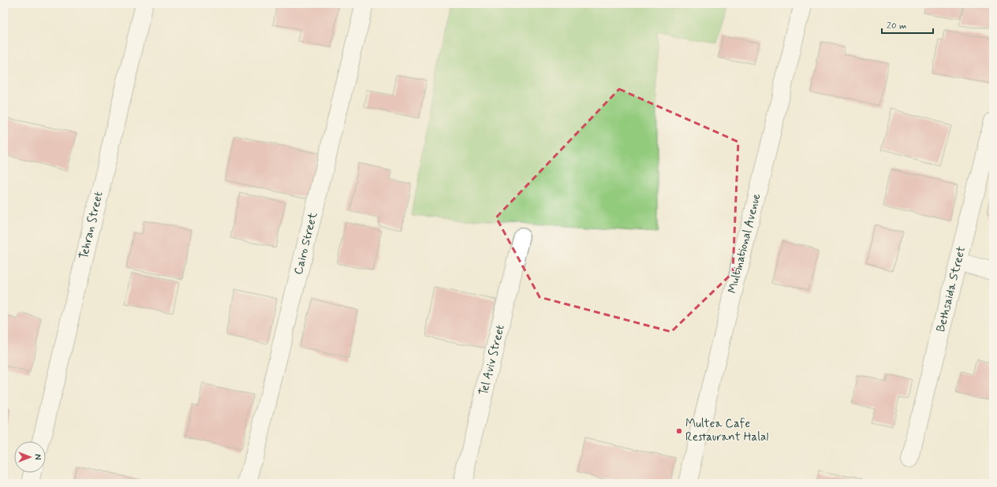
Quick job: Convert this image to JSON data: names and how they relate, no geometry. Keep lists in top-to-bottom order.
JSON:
{
  "streets": {
    "street": [
      "Tehran Street",
      "Cairo Street",
      "Multinational Avenue",
      "Bethsaida Street",
      "Tel Aviv Street"
    ]
  },
  "places": ["Multea Cafe Restaurant Halal"],
  "scale_bar": "20 m",
  "north": "right"
}
